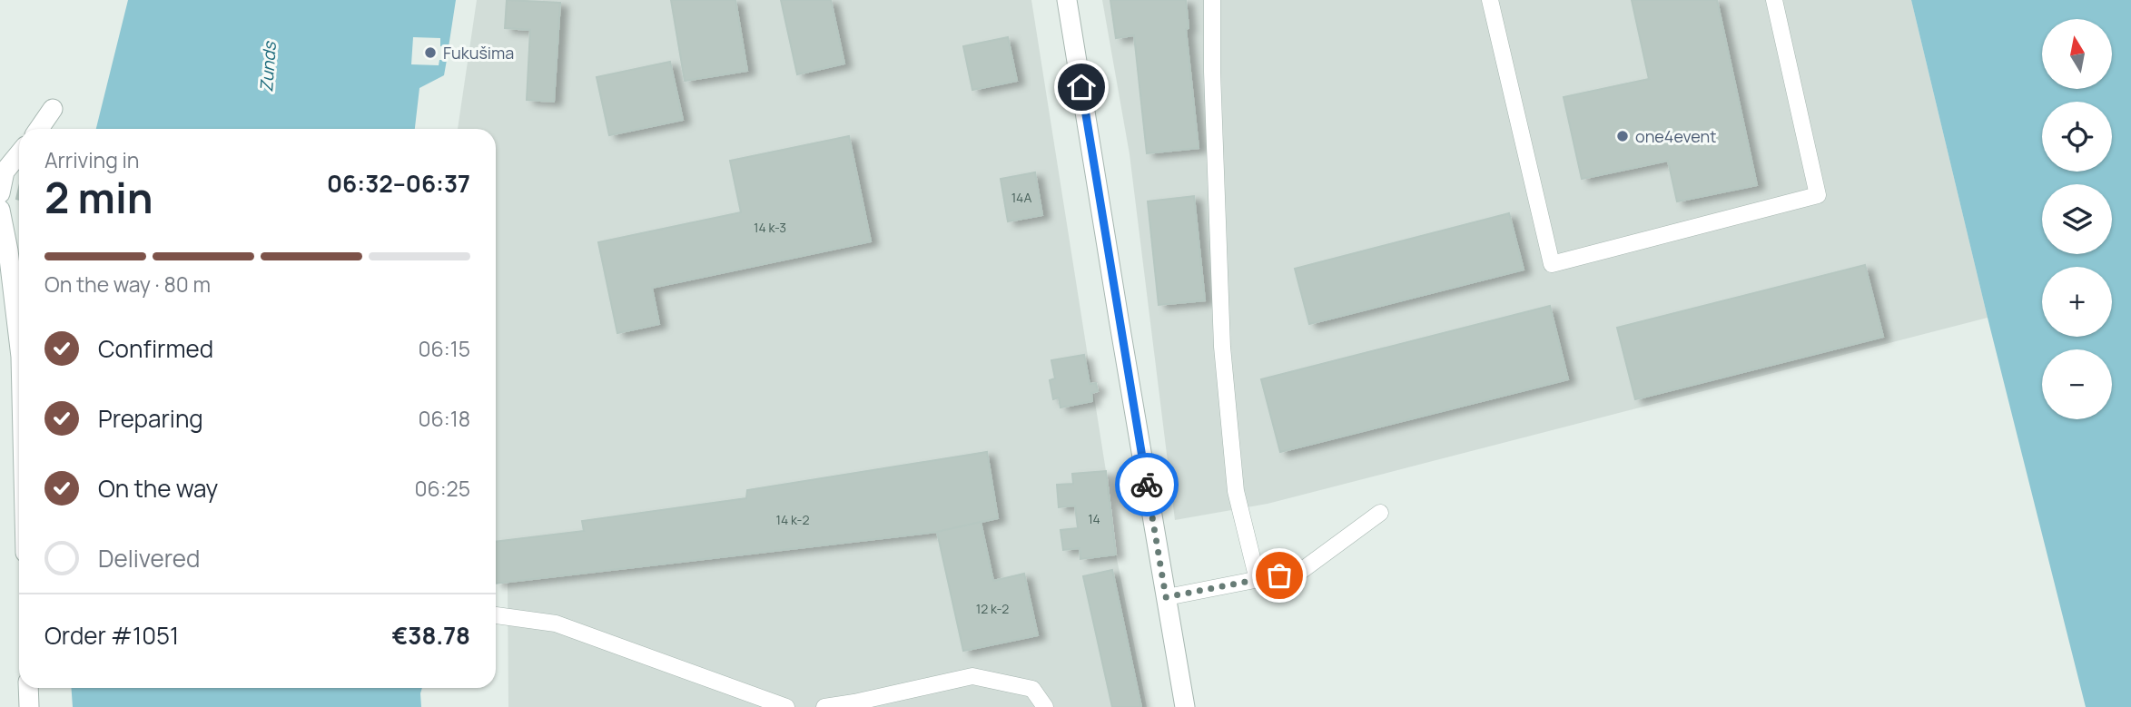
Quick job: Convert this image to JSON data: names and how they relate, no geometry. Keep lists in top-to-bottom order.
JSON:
{
  "water": ["Zunds"],
  "places": ["Fukušima", "one4event"],
  "house_numbers": [
    "14A",
    "14 k-3",
    "14",
    "14 k-2",
    "12 k-2"
  ],
  "north": "top",
  "page": {
    "map_buttons": ["+", "−"],
    "heading": ["2 min", "Arriving in", "06:32–06:37"],
    "panel": ["Order #1051", "€38.78"],
    "bar": "On the way · 80 m",
    "list": [
      ["Confirmed", "06:15"],
      ["Preparing", "06:18"],
      ["On the way", "06:25"],
      "Delivered"
    ]
  }
}
